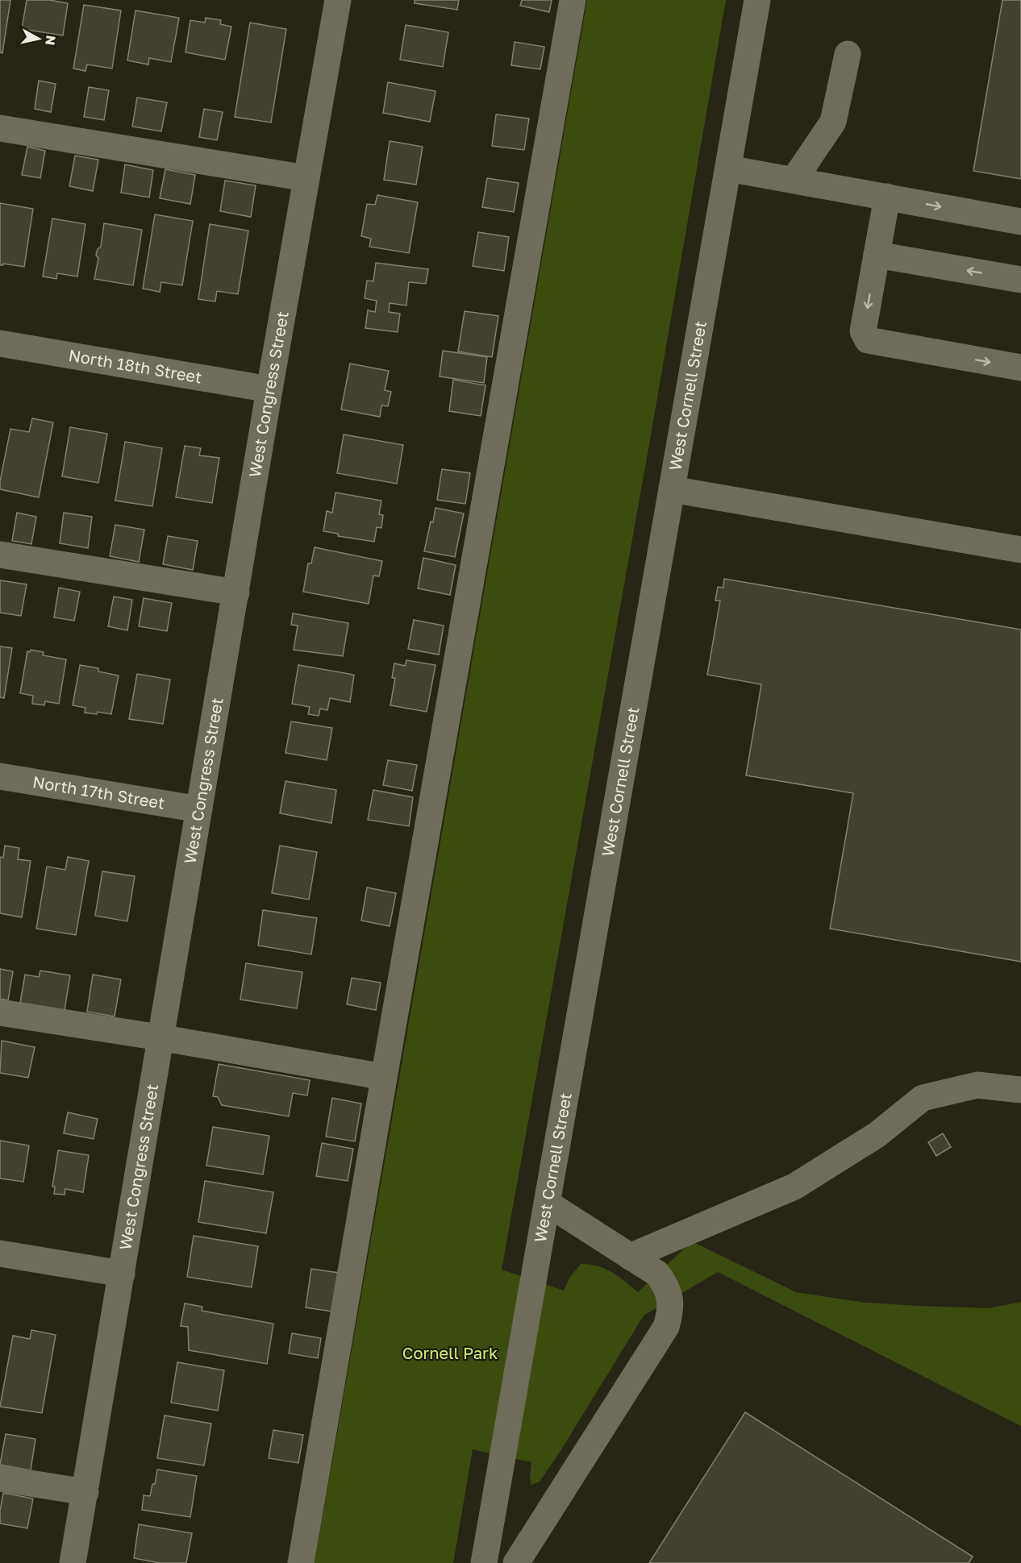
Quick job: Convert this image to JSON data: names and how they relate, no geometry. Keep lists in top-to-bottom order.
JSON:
{
  "streets": {
    "street": [
      "North 18th Street",
      "West Congress Street",
      "West Cornell Street",
      "North 17th Street"
    ]
  },
  "crossings": [
    ["North 18th Street", "West Congress Street"],
    ["West Congress Street", "North 17th Street"]
  ],
  "parks": ["Cornell Park"],
  "north": "right"
}
